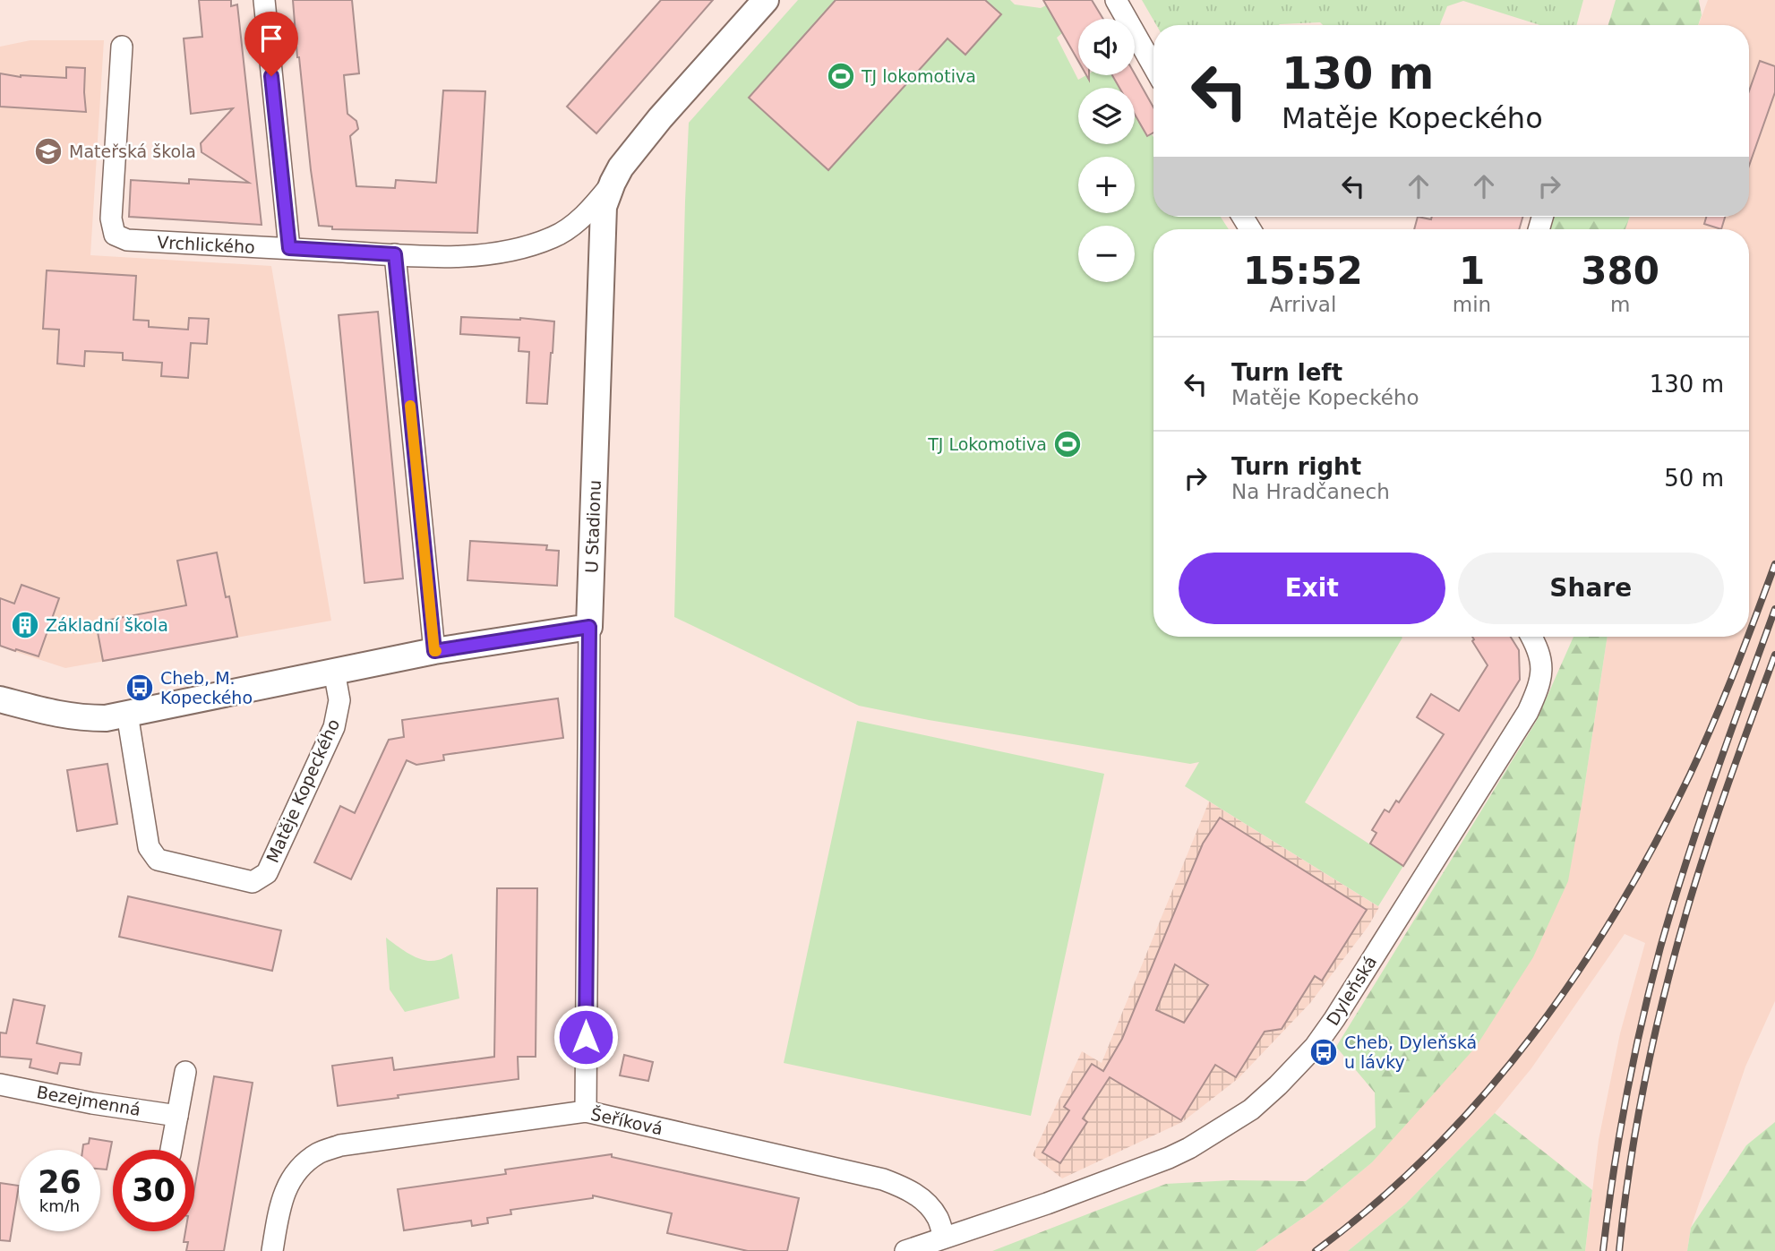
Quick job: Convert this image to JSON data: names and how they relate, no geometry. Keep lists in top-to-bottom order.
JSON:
{
  "streets": {
    "street": [
      "Vrchlického",
      "U Stadionu",
      "Matěje Kopeckého",
      "Dyleňská",
      "Bezejmenná",
      "Šeříková"
    ]
  },
  "crossings": [
    ["Vrchlického", "U Stadionu"],
    ["U Stadionu", "Šeříková"],
    ["Dyleňská", "Šeříková"]
  ],
  "places": {
    "sports": ["TJ lokomotiva", "TJ Lokomotiva"],
    "school or university": ["Mateřská škola"],
    "building": ["Základní škola"],
    "bus stop": ["Cheb, M. Kopeckého", "Cheb, Dyleňská u lávky"]
  },
  "page": {
    "map_buttons": ["+", "−"],
    "turn": ["130 m", "Matěje Kopeckého"],
    "eta": [
      "15:52",
      "Arrival",
      "1",
      "min",
      "380",
      "m"
    ],
    "list": [
      {
        "name": "Turn left",
        "note": "Matěje Kopeckého",
        "value": "130 m"
      },
      {
        "name": "Turn right",
        "note": "Na Hradčanech",
        "value": "50 m"
      }
    ],
    "buttons": ["Exit", "Share"],
    "speed": "26 km/h",
    "limit": "30"
  }
}
